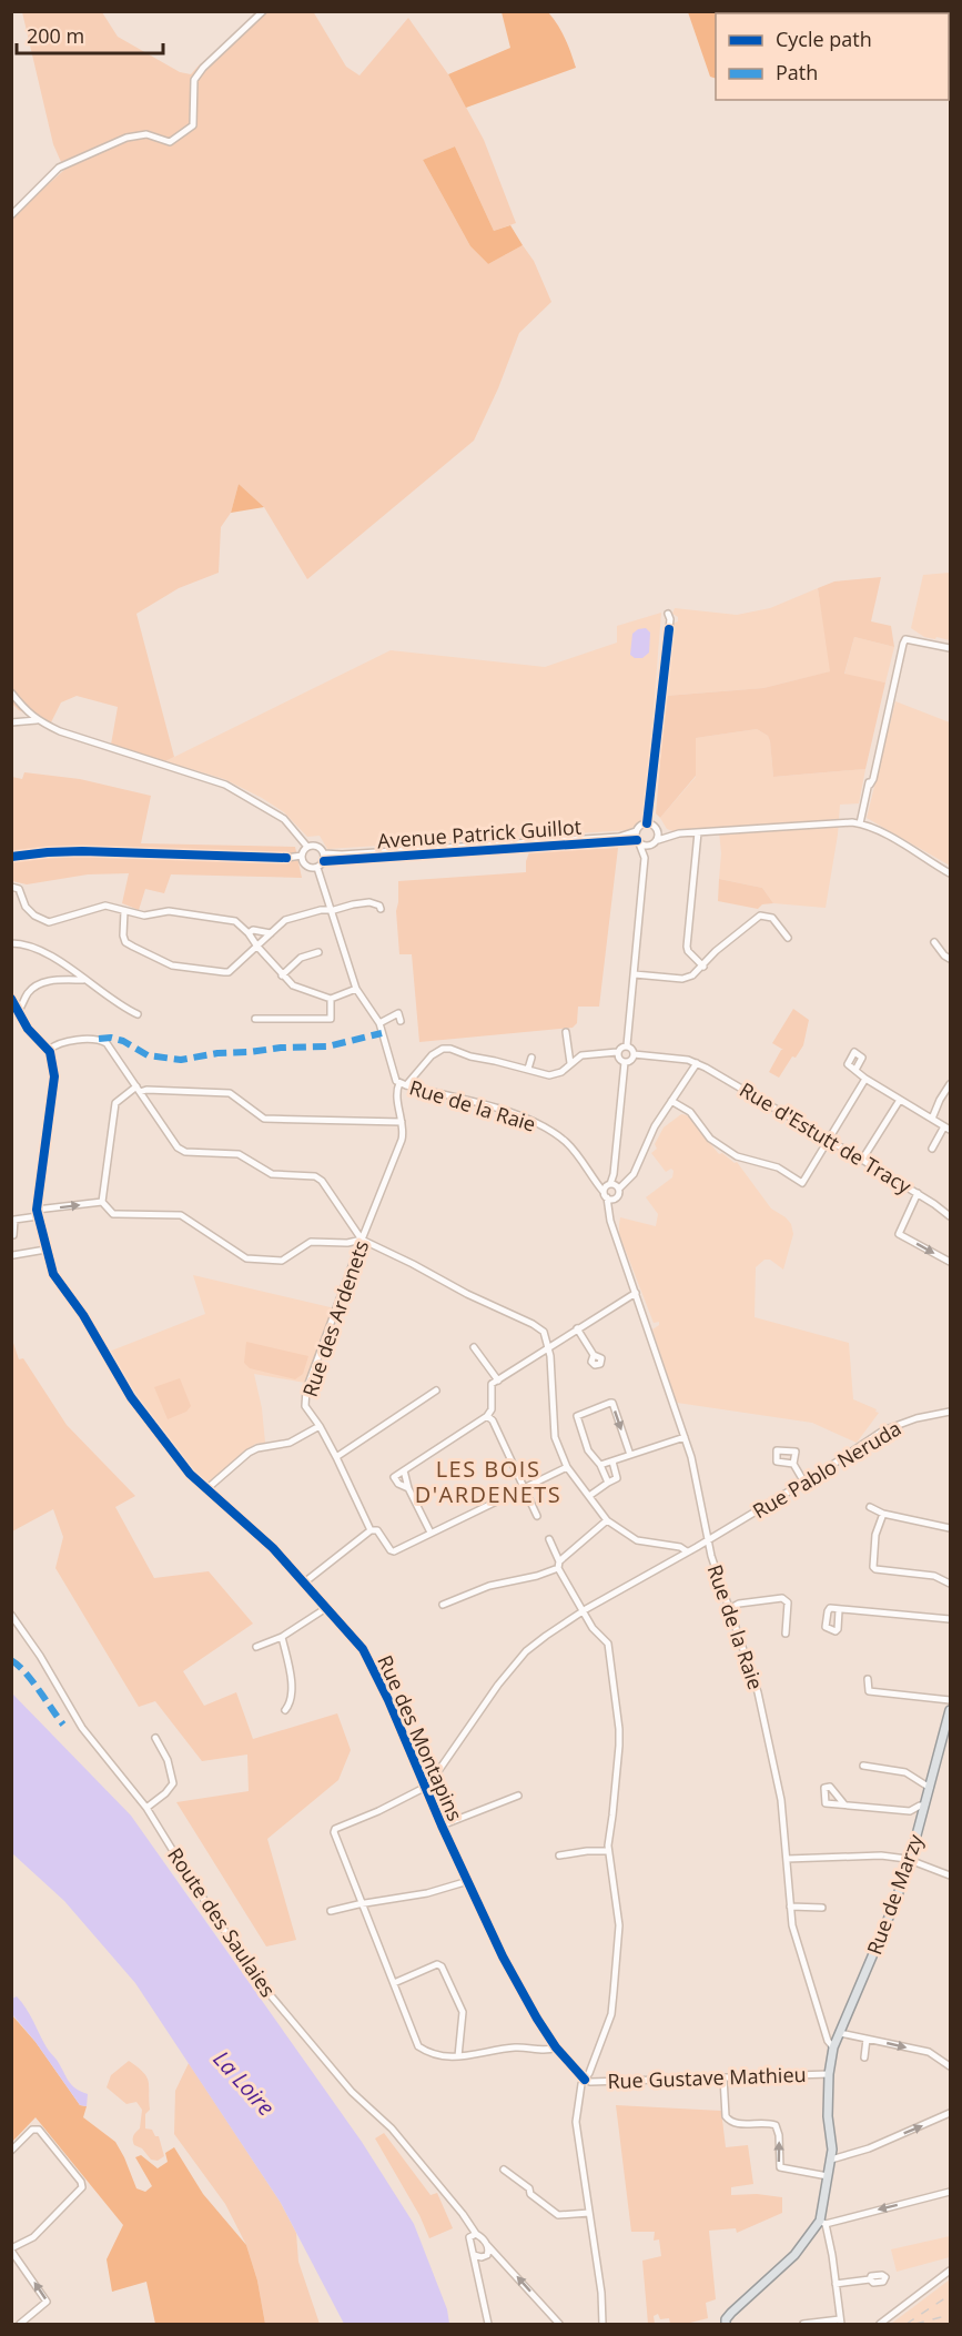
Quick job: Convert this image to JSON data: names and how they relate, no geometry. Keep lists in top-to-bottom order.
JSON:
{
  "streets": {
    "main road": ["Rue de Marzy"],
    "street": [
      "Avenue Patrick Guillot",
      "Rue de la Raie",
      "Rue d'Estutt de Tracy",
      "Rue des Ardenets",
      "Rue Pablo Neruda",
      "Rue des Montapins",
      "Route des Saulaies",
      "Rue Gustave Mathieu"
    ]
  },
  "crossings": [
    ["Avenue Patrick Guillot", "Rue de la Raie"],
    ["Rue de la Raie", "Rue des Ardenets"],
    ["Rue de la Raie", "Rue Pablo Neruda"],
    ["Rue de la Raie", "Rue de Marzy"],
    ["Rue des Ardenets", "Rue des Montapins"],
    ["Rue Pablo Neruda", "Rue des Montapins"],
    ["Rue des Montapins", "Rue Gustave Mathieu"],
    ["Rue de Marzy", "Rue Gustave Mathieu"]
  ],
  "districts": ["LES BOIS D'ARDENETS"],
  "water": ["La Loire"],
  "legend": ["Cycle path", "Path"],
  "scale_bar": "200 m"
}
